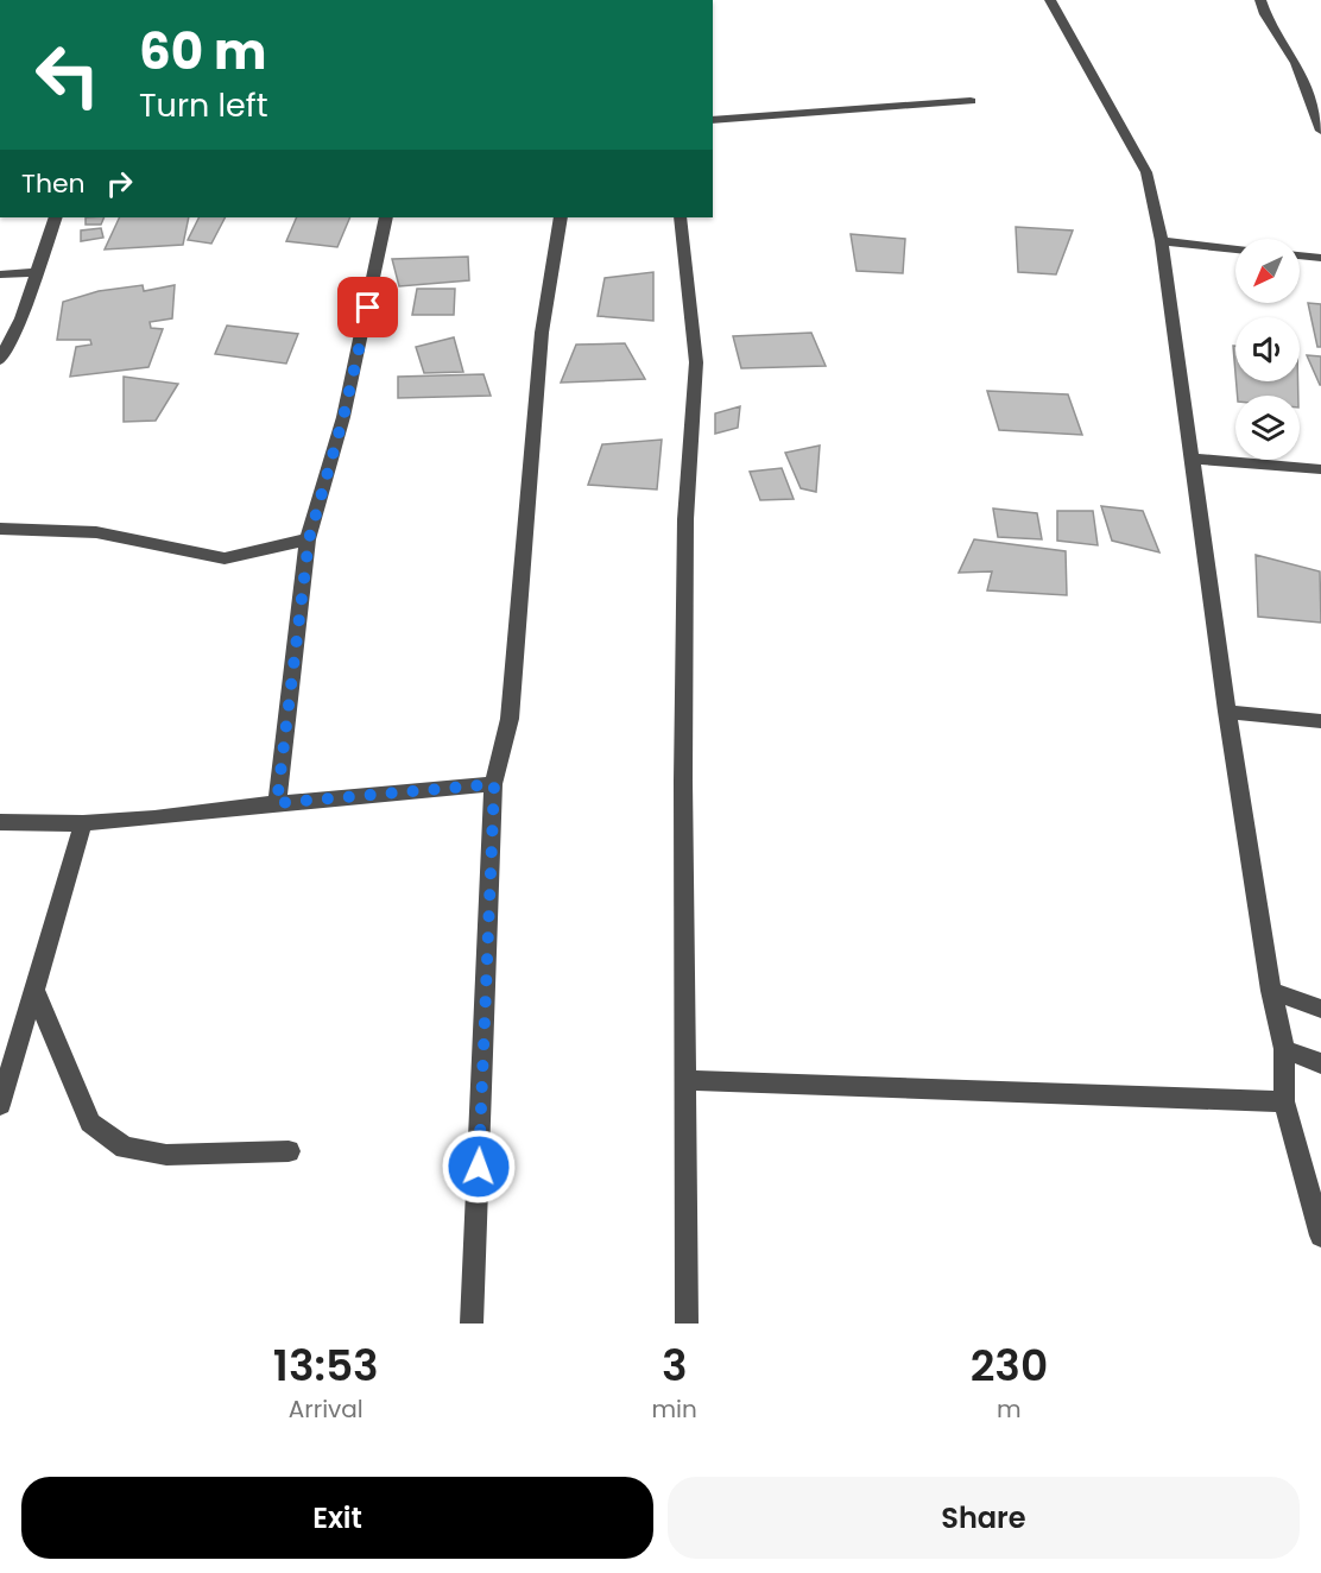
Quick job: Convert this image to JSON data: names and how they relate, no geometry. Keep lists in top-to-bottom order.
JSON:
{
  "north": "bottom left",
  "page": {
    "turn": ["60 m", "Turn left"],
    "then": "Then",
    "eta": [
      "13:53",
      "Arrival",
      "3",
      "min",
      "230",
      "m"
    ],
    "buttons": ["Exit", "Share"]
  }
}
